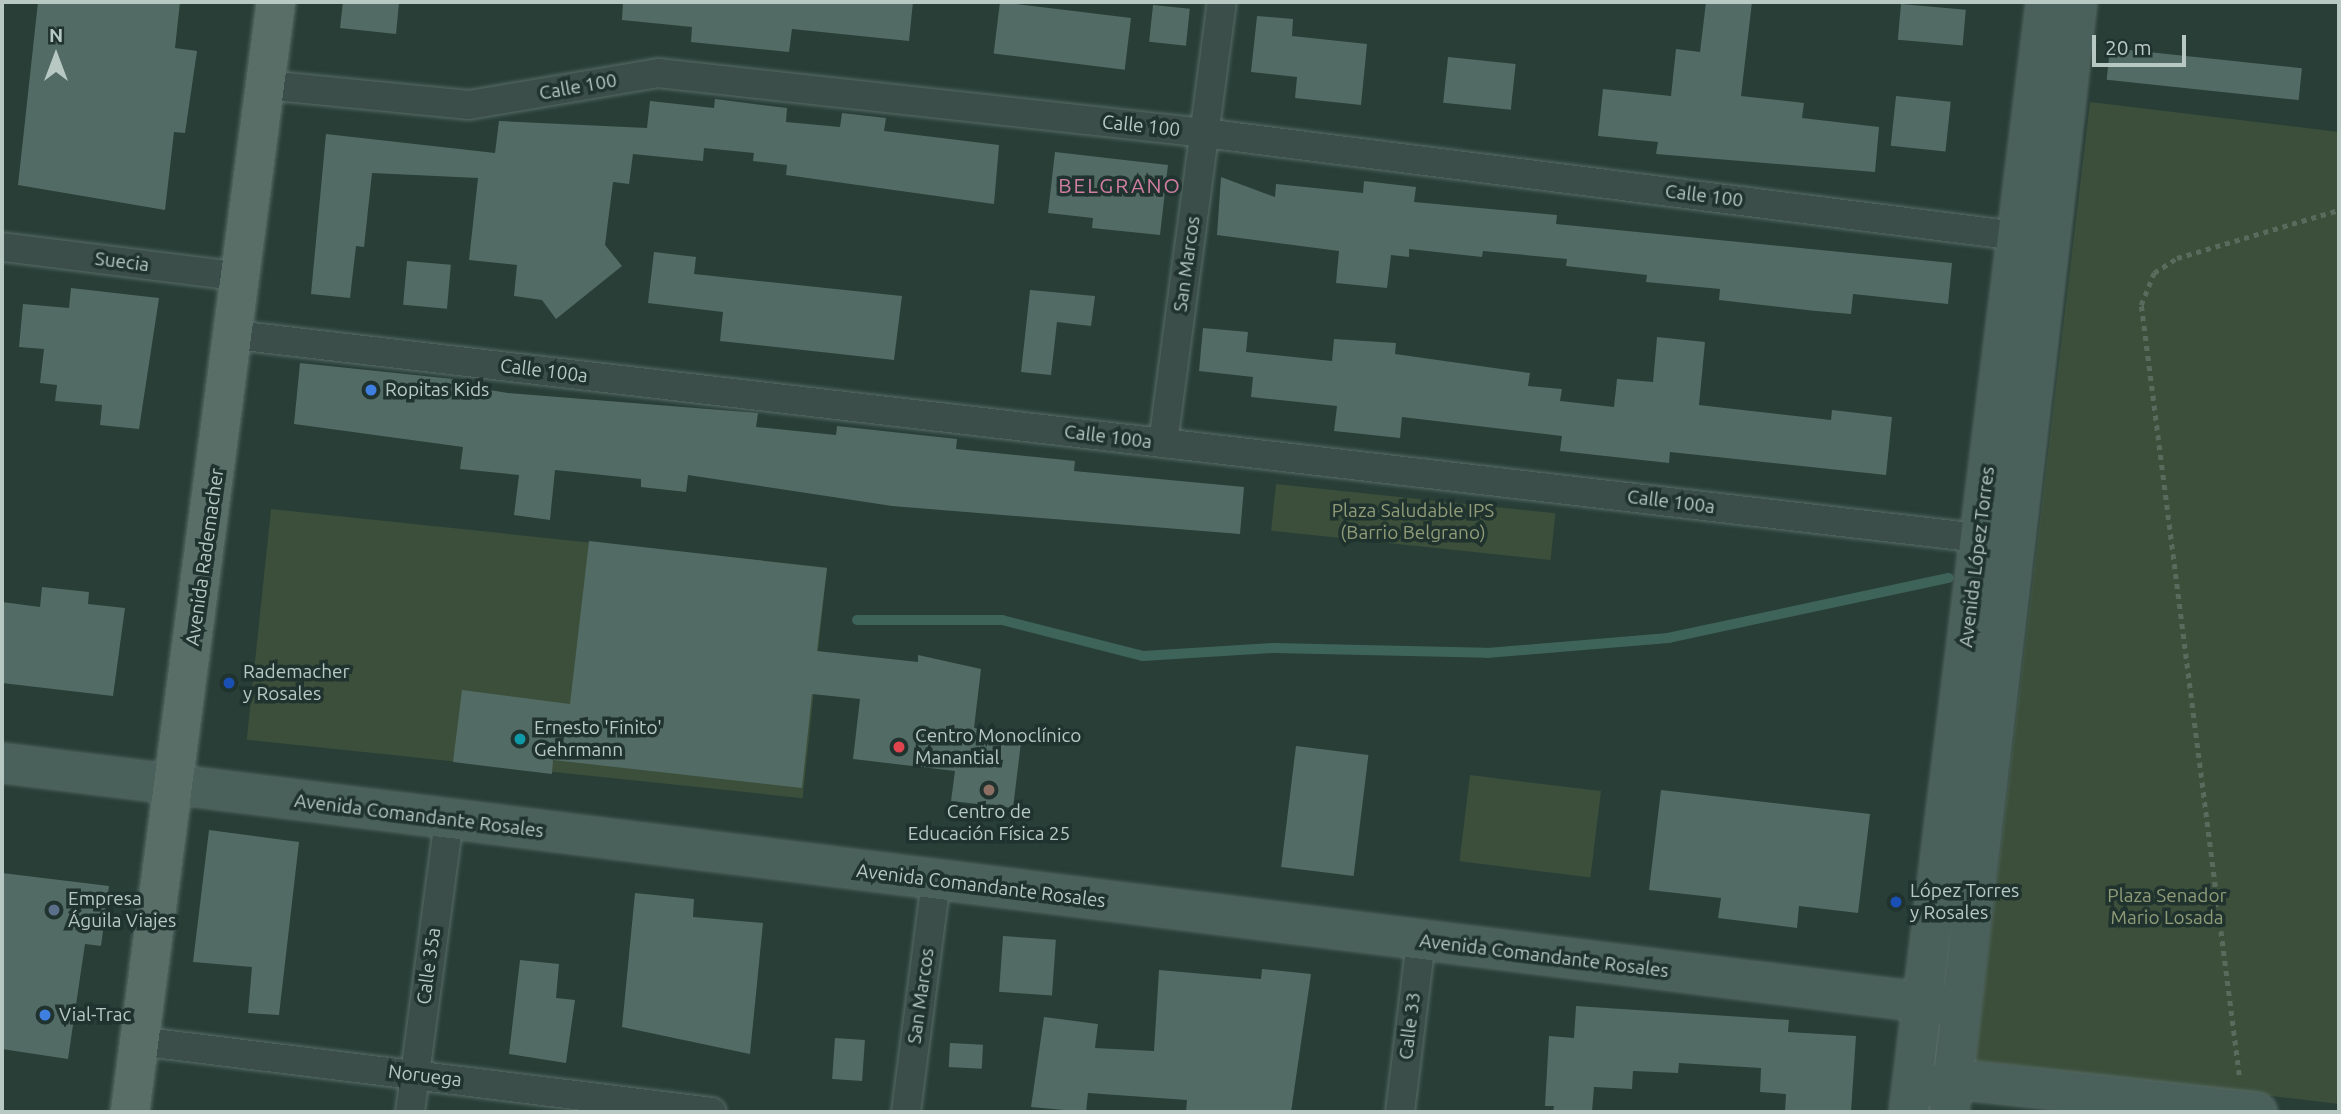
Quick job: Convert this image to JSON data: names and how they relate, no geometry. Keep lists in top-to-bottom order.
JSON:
{
  "streets": {
    "main road": ["Avenida Rademacher", "Avenida López Torres", "Avenida Comandante Rosales"],
    "street": [
      "Calle 100",
      "Suecia",
      "San Marcos",
      "Calle 100a",
      "Calle 35a",
      "Calle 33",
      "Noruega"
    ]
  },
  "crossings": [
    ["Calle 100", "San Marcos"],
    ["Calle 100", "Avenida Rademacher"],
    ["Calle 100", "Avenida López Torres"],
    ["Suecia", "Avenida Rademacher"],
    ["San Marcos", "Calle 100a"],
    ["San Marcos", "Avenida Comandante Rosales"],
    ["Calle 100a", "Avenida Rademacher"],
    ["Calle 100a", "Avenida López Torres"],
    ["Avenida Rademacher", "Avenida Comandante Rosales"],
    ["Avenida Rademacher", "Noruega"],
    ["Avenida López Torres", "Avenida Comandante Rosales"],
    ["Avenida Comandante Rosales", "Calle 35a"],
    ["Avenida Comandante Rosales", "Calle 33"],
    ["Calle 35a", "Noruega"]
  ],
  "districts": ["BELGRANO"],
  "parks": ["Plaza Saludable IPS (Barrio Belgrano)", "Plaza Senador Mario Losada"],
  "places": [
    "Ropitas Kids",
    "Rademacher y Rosales",
    "Ernesto 'Finito' Gehrmann",
    "Centro Monoclínico Manantial",
    "Centro de Educación Física 25",
    "López Torres y Rosales",
    "Empresa Águila Viajes",
    "Vial-Trac"
  ],
  "scale_bar": "20 m",
  "north": "top"
}
